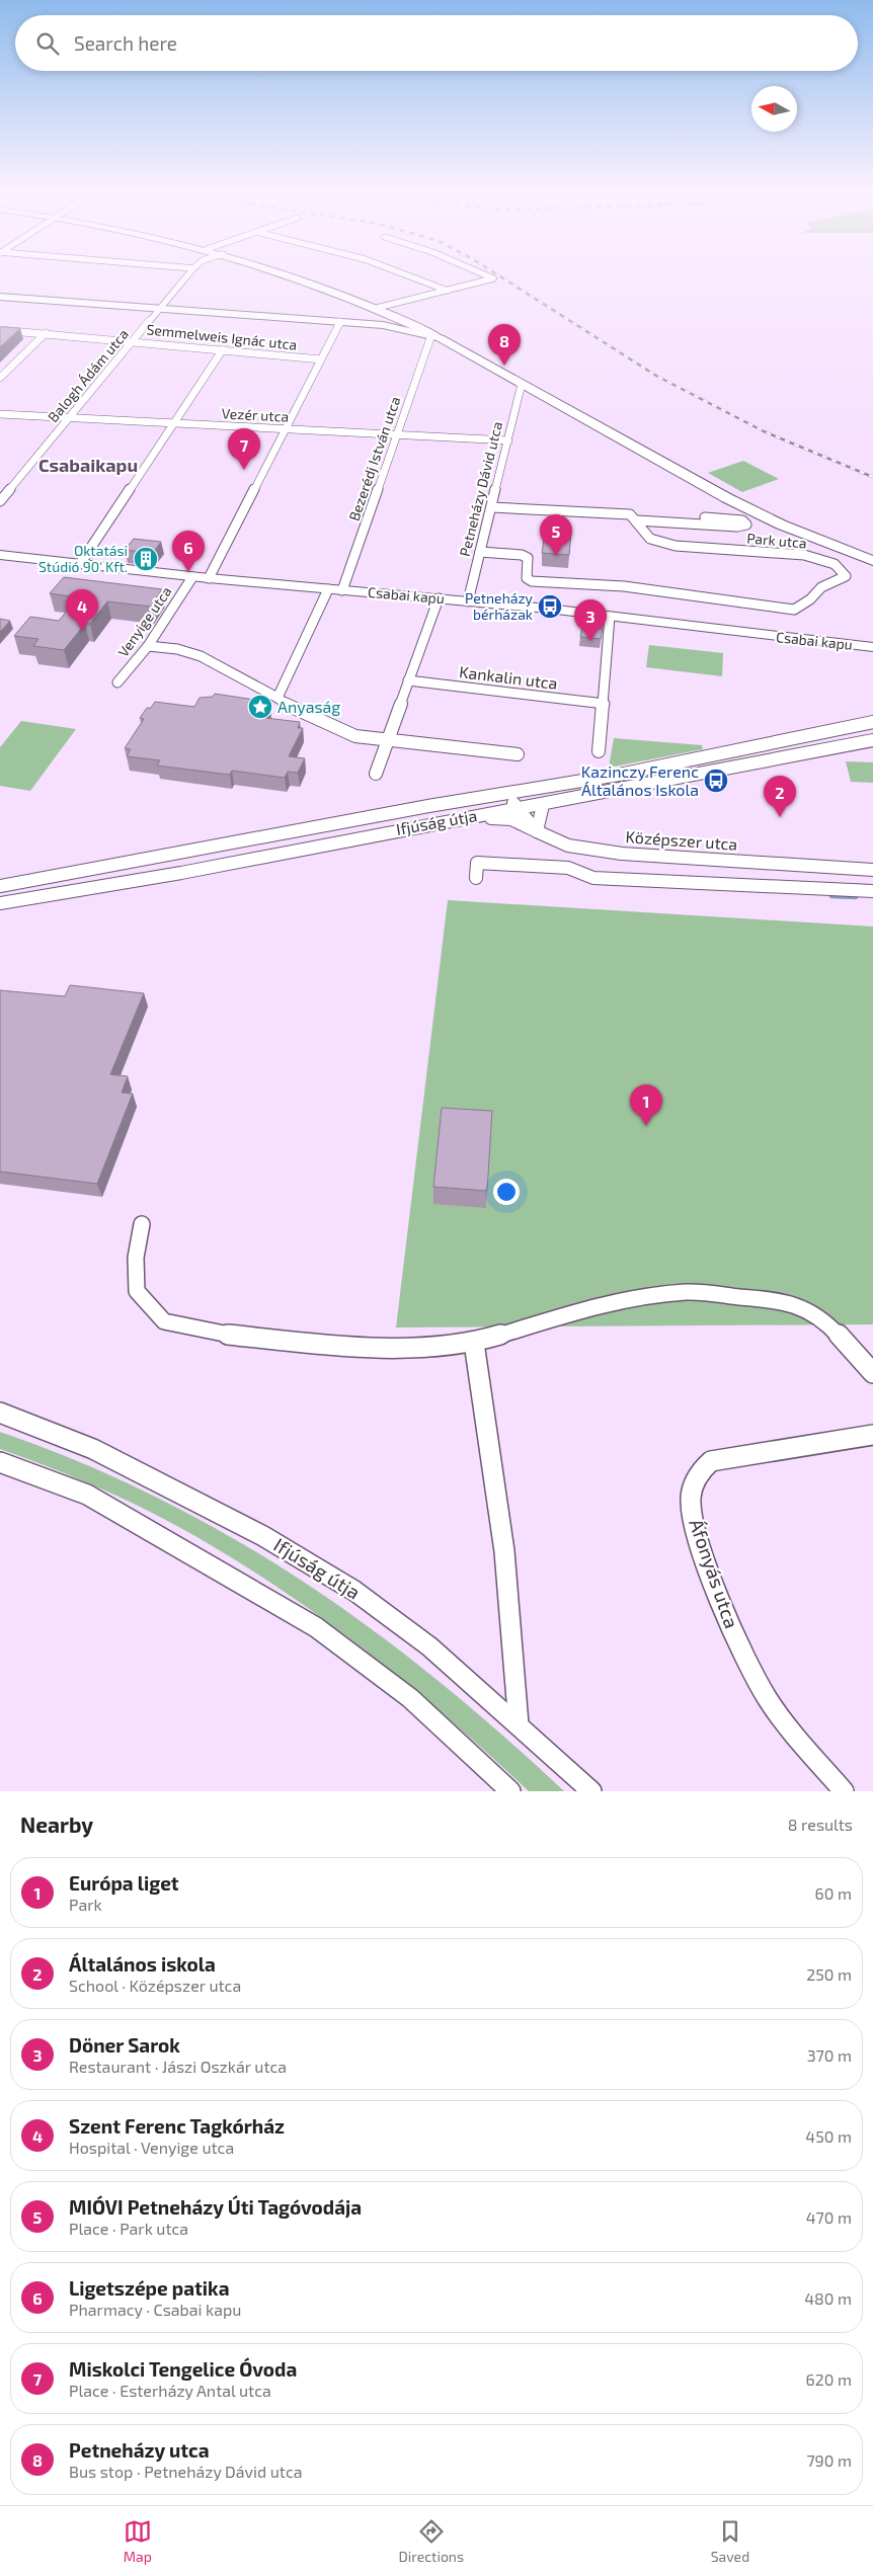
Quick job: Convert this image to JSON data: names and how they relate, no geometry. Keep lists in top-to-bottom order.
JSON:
{
  "streets": {
    "street": [
      "Semmelweis Ignác utca",
      "Balogh Ádám utca",
      "Vezér utca",
      "Bezerédj István utca",
      "Petneházy Dávid utca",
      "Park utca",
      "Csabai kapu",
      "Venyige utca",
      "Kankalin utca",
      "Ifjúság útja",
      "Középszer utca",
      "Áfonyás utca"
    ]
  },
  "crossings": [
    ["Semmelweis Ignác utca", "Balogh Ádám utca"],
    ["Balogh Ádám utca", "Vezér utca"],
    ["Vezér utca", "Bezerédj István utca"],
    ["Vezér utca", "Petneházy Dávid utca"],
    ["Bezerédj István utca", "Csabai kapu"],
    ["Petneházy Dávid utca", "Park utca"],
    ["Petneházy Dávid utca", "Csabai kapu"],
    ["Csabai kapu", "Venyige utca"],
    ["Ifjúság útja", "Középszer utca"]
  ],
  "districts": ["Csabaikapu"],
  "places": {
    "building": ["Oktatási Stúdió 90' Kft."],
    "bus stop": ["Petneházy bérházak", "Kazinczy Ferenc Általános Iskola"],
    "place": ["Anyaság"]
  },
  "north": "left",
  "page": {
    "search": "Search here",
    "pins": [
      "8",
      "7",
      "5",
      "6",
      "4",
      "3",
      "2",
      "1"
    ],
    "heading": ["Nearby", "8 results"],
    "list": [
      {
        "mark": "1",
        "name": "Európa liget",
        "note": "Park",
        "value": "60 m"
      },
      {
        "mark": "2",
        "name": "Általános iskola",
        "note": "School · Középszer utca",
        "value": "250 m"
      },
      {
        "mark": "3",
        "name": "Döner Sarok",
        "note": "Restaurant · Jászi Oszkár utca",
        "value": "370 m"
      },
      {
        "mark": "4",
        "name": "Szent Ferenc Tagkórház",
        "note": "Hospital · Venyige utca",
        "value": "450 m"
      },
      {
        "mark": "5",
        "name": "MIÓVI Petneházy Úti Tagóvodája",
        "note": "Place · Park utca",
        "value": "470 m"
      },
      {
        "mark": "6",
        "name": "Ligetszépe patika",
        "note": "Pharmacy · Csabai kapu",
        "value": "480 m"
      },
      {
        "mark": "7",
        "name": "Miskolci Tengelice Óvoda",
        "note": "Place · Esterházy Antal utca",
        "value": "620 m"
      },
      {
        "mark": "8",
        "name": "Petneházy utca",
        "note": "Bus stop · Petneházy Dávid utca",
        "value": "790 m"
      }
    ],
    "nav": ["Map", "Directions", "Saved"]
  }
}
